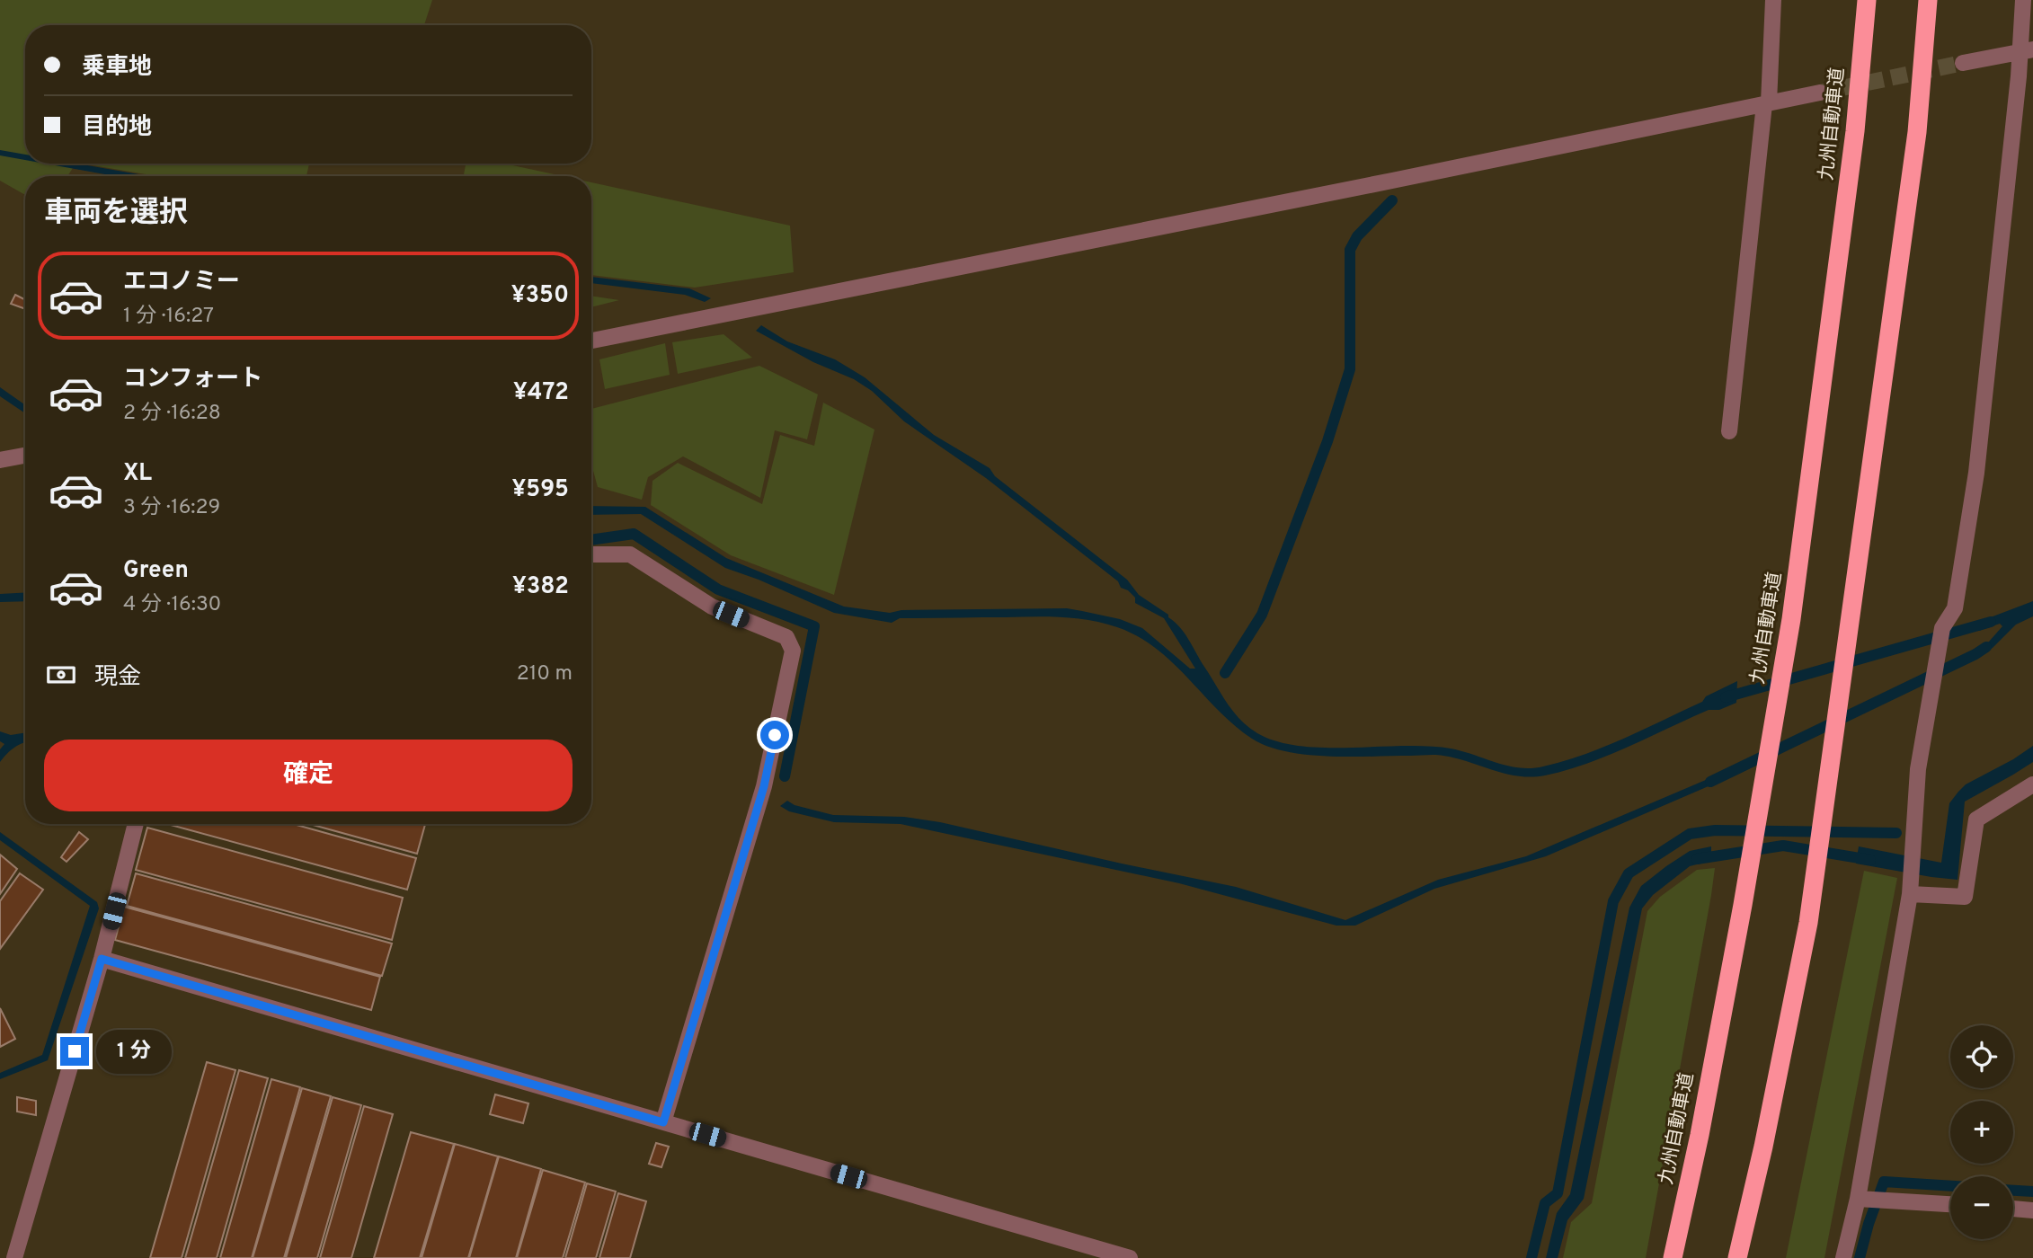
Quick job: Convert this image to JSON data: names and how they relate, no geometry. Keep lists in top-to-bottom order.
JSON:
{
  "streets": {
    "highway": ["九州自動車道"]
  },
  "page": {
    "banner": ["乗車地", "目的地"],
    "heading": "車両を選択",
    "list": [
      {
        "name": "エコノミー",
        "note": "1 分 · 16:27",
        "value": "¥350"
      },
      {
        "name": "コンフォート",
        "note": "2 分 · 16:28",
        "value": "¥472"
      },
      {
        "name": "XL",
        "note": "3 分 · 16:29",
        "value": "¥595"
      },
      {
        "name": "Green",
        "note": "4 分 · 16:30",
        "value": "¥382"
      }
    ],
    "pay": ["現金", "210 m"],
    "buttons": "確定",
    "map_buttons": ["+", "−"],
    "bubble": "1 分"
  }
}
